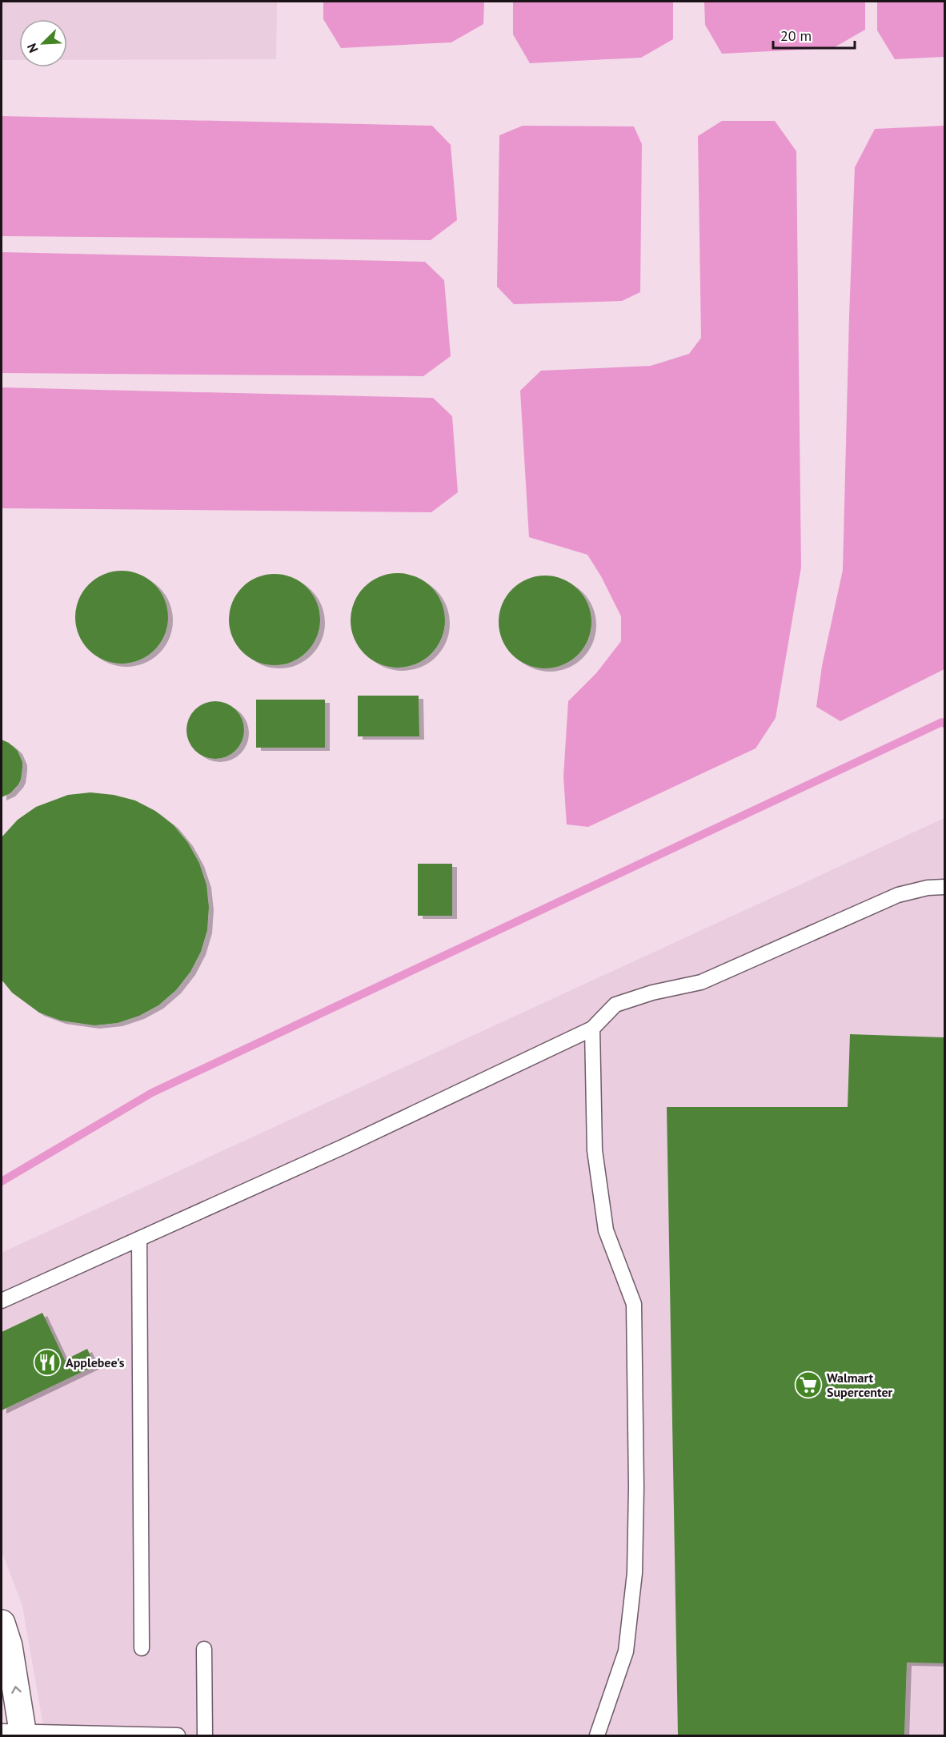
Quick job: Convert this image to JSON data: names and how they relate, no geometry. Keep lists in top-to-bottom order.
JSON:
{
  "places": {
    "restaurant": ["Applebee's"],
    "supermarket": ["Walmart Supercenter"]
  },
  "scale_bar": "20 m",
  "north": "bottom left"
}
